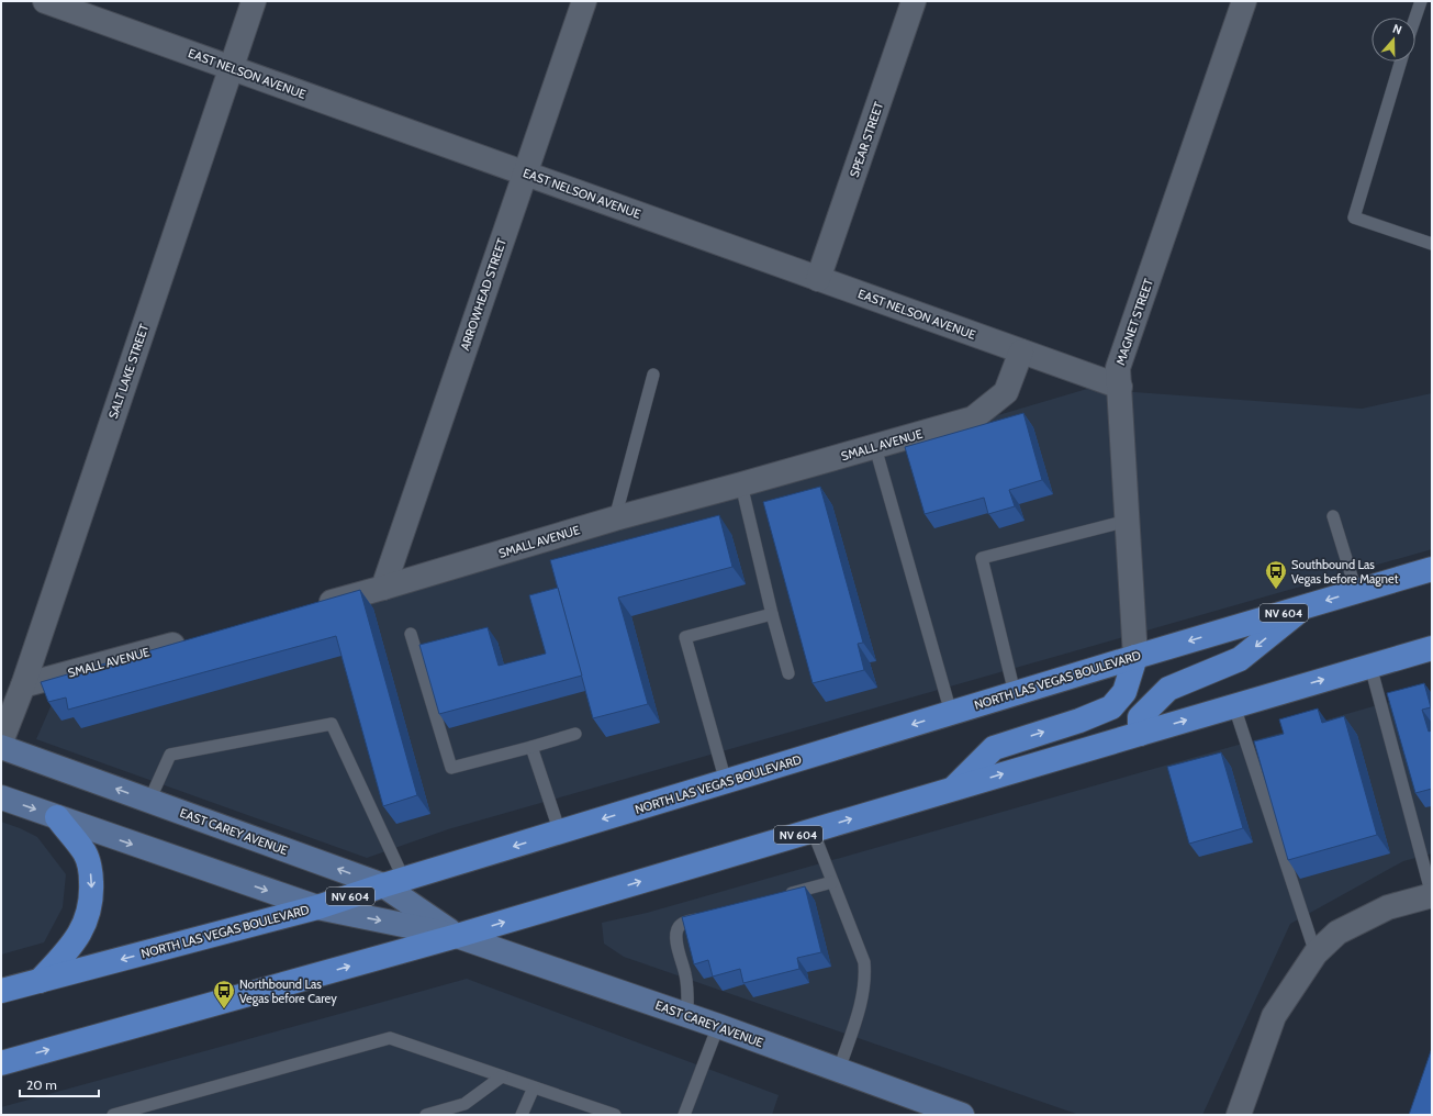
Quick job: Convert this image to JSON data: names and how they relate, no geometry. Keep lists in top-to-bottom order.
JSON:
{
  "streets": {
    "main road": ["NV 604", "NORTH LAS VEGAS BOULEVARD", "EAST CAREY AVENUE"],
    "street": [
      "EAST NELSON AVENUE",
      "SPEAR STREET",
      "ARROWHEAD STREET",
      "MAGNET STREET",
      "SALT LAKE STREET",
      "SMALL AVENUE"
    ]
  },
  "crossings": [
    ["EAST NELSON AVENUE", "SPEAR STREET"],
    ["EAST NELSON AVENUE", "ARROWHEAD STREET"],
    ["EAST NELSON AVENUE", "MAGNET STREET"],
    ["EAST NELSON AVENUE", "SALT LAKE STREET"],
    ["EAST NELSON AVENUE", "SMALL AVENUE"],
    ["ARROWHEAD STREET", "SMALL AVENUE"],
    ["MAGNET STREET", "NORTH LAS VEGAS BOULEVARD"],
    ["SALT LAKE STREET", "SMALL AVENUE"],
    ["NV 604", "EAST CAREY AVENUE"],
    ["NORTH LAS VEGAS BOULEVARD", "EAST CAREY AVENUE"]
  ],
  "places": {
    "bus stop": ["Southbound Las Vegas before Magnet", "Northbound Las Vegas before Carey"]
  },
  "scale_bar": "20 m",
  "north": "top"
}
